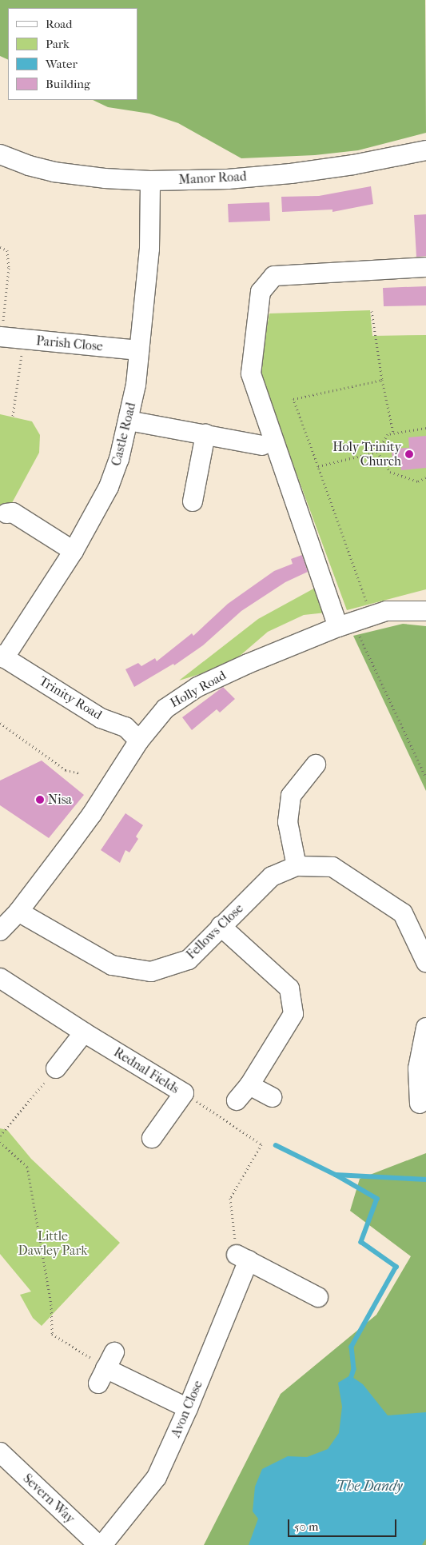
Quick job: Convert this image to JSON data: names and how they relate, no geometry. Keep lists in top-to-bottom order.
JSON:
{
  "streets": {
    "street": [
      "Manor Road",
      "Parish Close",
      "Castle Road",
      "Holly Road",
      "Trinity Road",
      "Fellows Close",
      "Rednal Fields",
      "Avon Close",
      "Severn Way"
    ]
  },
  "crossings": [
    ["Manor Road", "Castle Road"],
    ["Parish Close", "Castle Road"],
    ["Castle Road", "Trinity Road"],
    ["Holly Road", "Trinity Road"],
    ["Holly Road", "Fellows Close"]
  ],
  "water": ["The Dandy"],
  "parks": ["Little Dawley Park"],
  "places": ["Holy Trinity Church", "Nisa"],
  "legend": [
    "Road",
    "Park",
    "Water",
    "Building"
  ],
  "scale_bar": "50 m"
}
